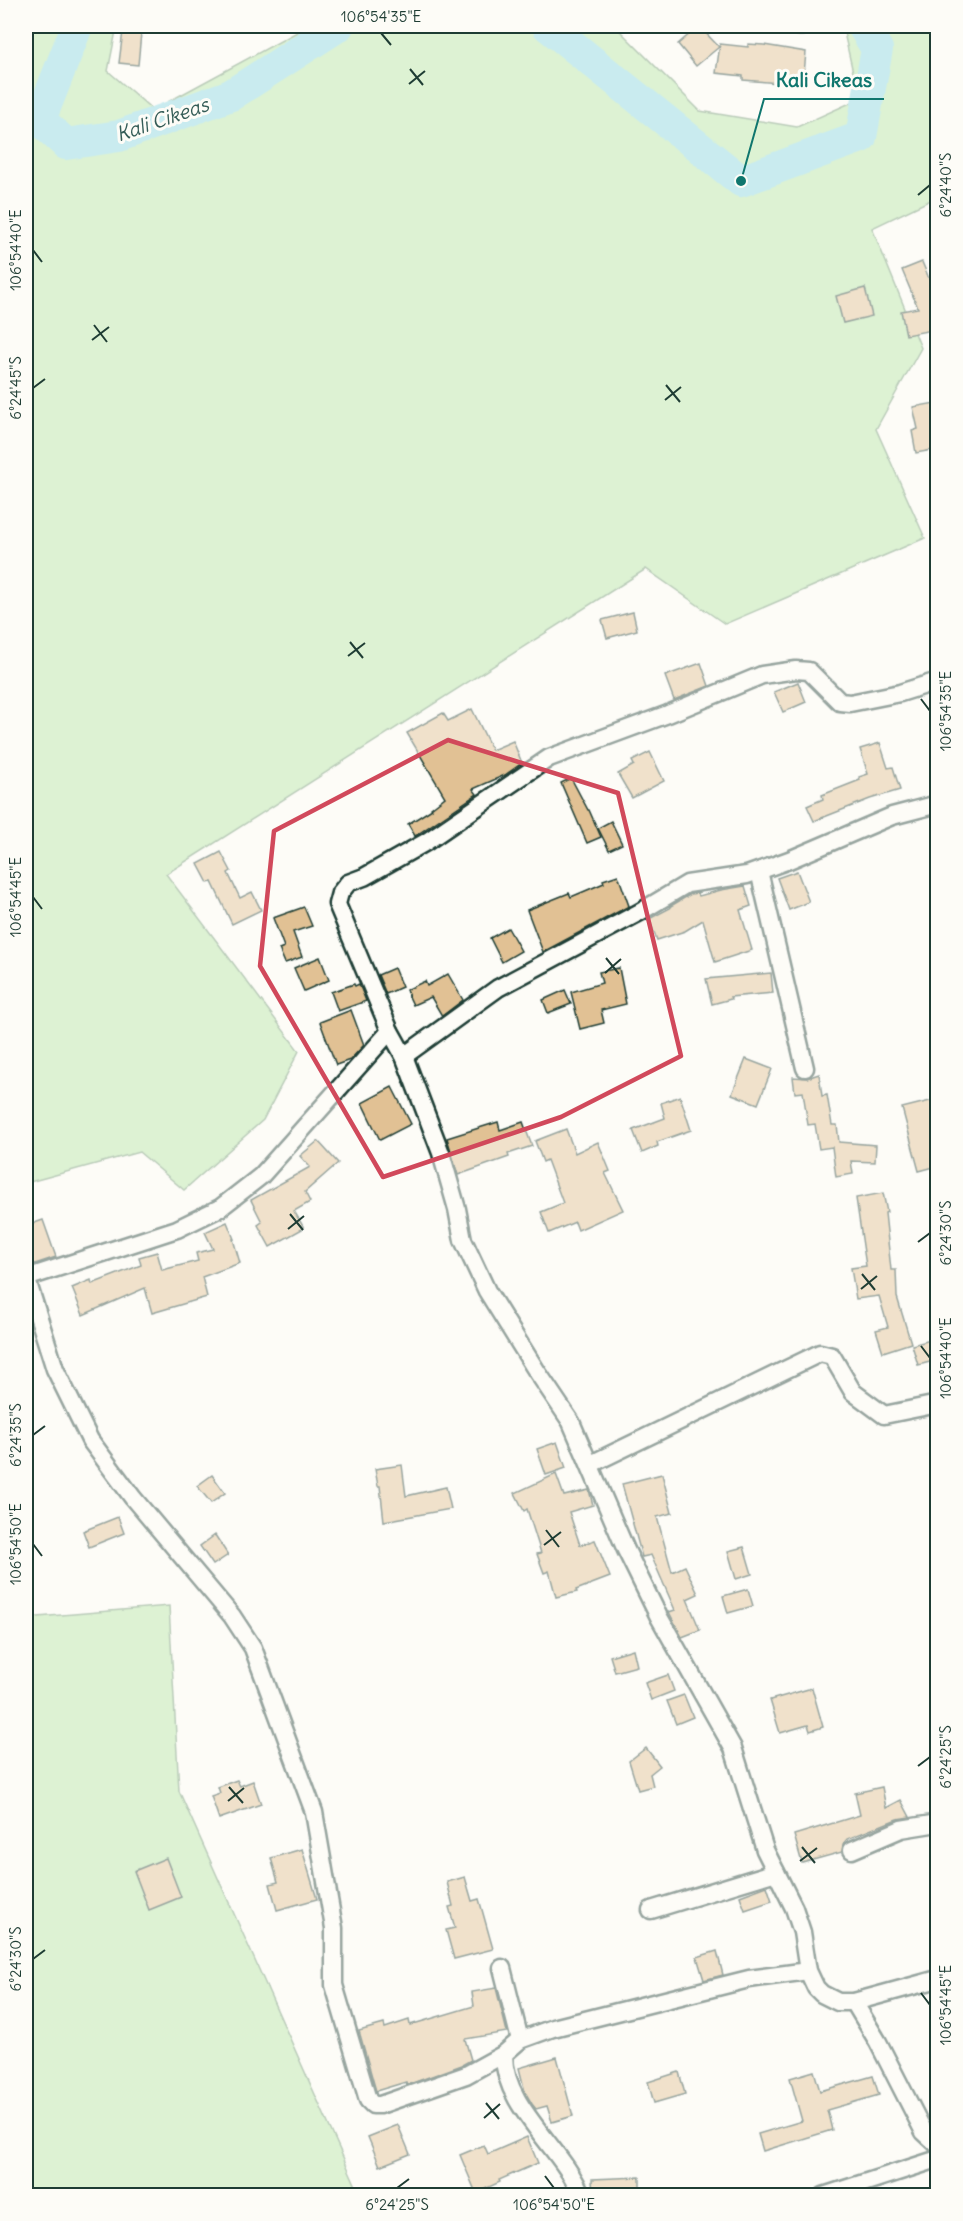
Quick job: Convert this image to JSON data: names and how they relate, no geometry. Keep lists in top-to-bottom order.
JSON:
{
  "water": ["Kali Cikeas"],
  "places": ["Kali Cikeas"],
  "coordinates": [
    "106°54'35\"E",
    "6°24'40\"S",
    "106°54'40\"E",
    "6°24'45\"S",
    "106°54'45\"E",
    "6°24'30\"S",
    "6°24'35\"S",
    "106°54'50\"E",
    "6°24'25\"S"
  ]
}
